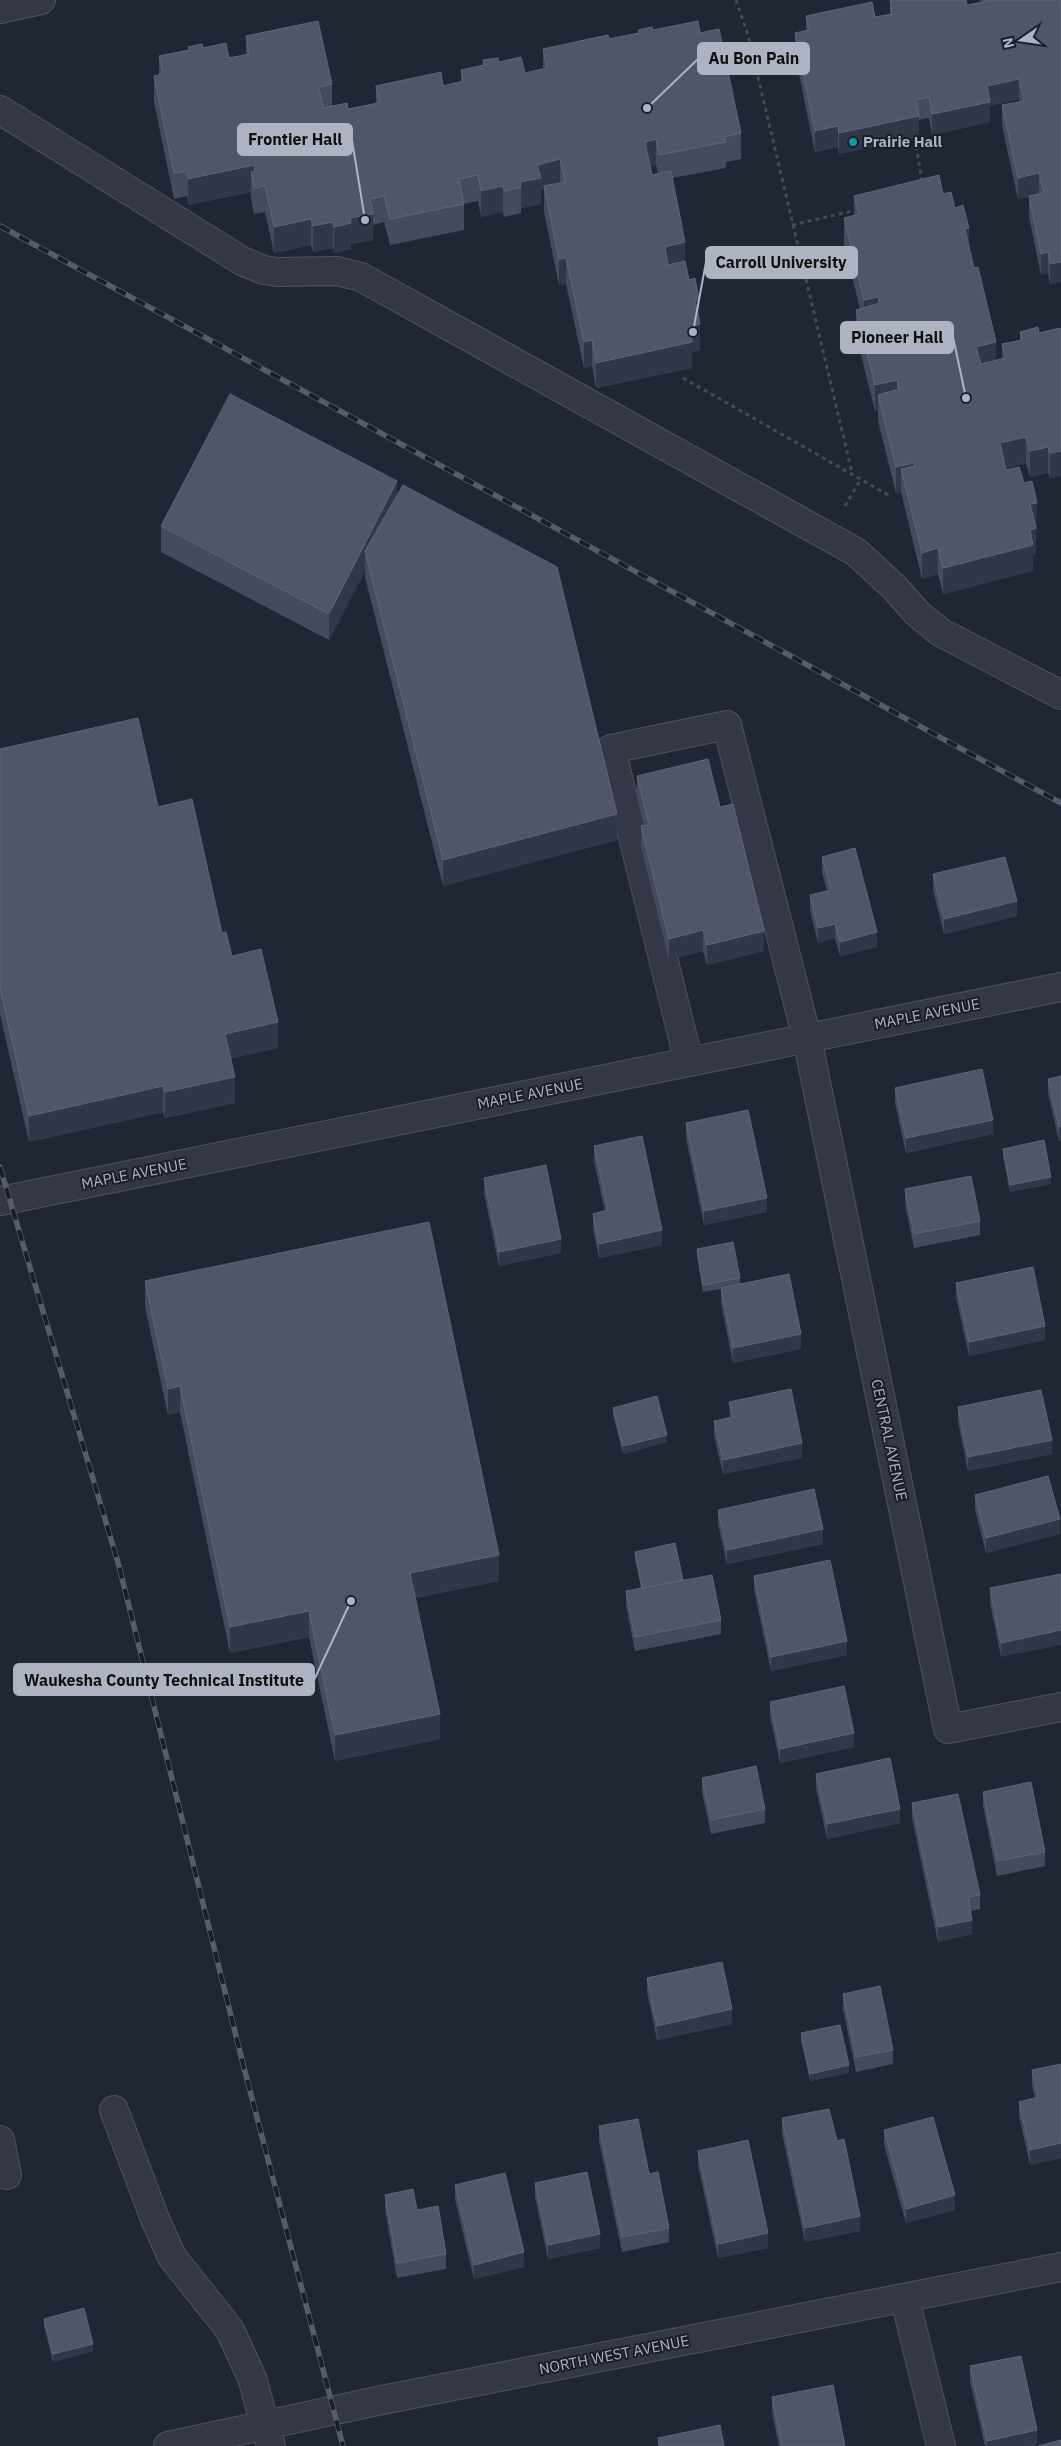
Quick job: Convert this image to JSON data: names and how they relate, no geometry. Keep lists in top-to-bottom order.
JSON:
{
  "streets": {
    "street": ["MAPLE AVENUE", "CENTRAL AVENUE", "NORTH WEST AVENUE"]
  },
  "crossings": [
    ["MAPLE AVENUE", "CENTRAL AVENUE"]
  ],
  "places": [
    "Au Bon Pain",
    "Prairie Hall",
    "Frontier Hall",
    "Carroll University",
    "Pioneer Hall",
    "Waukesha County Technical Institute"
  ],
  "north": "left"
}
